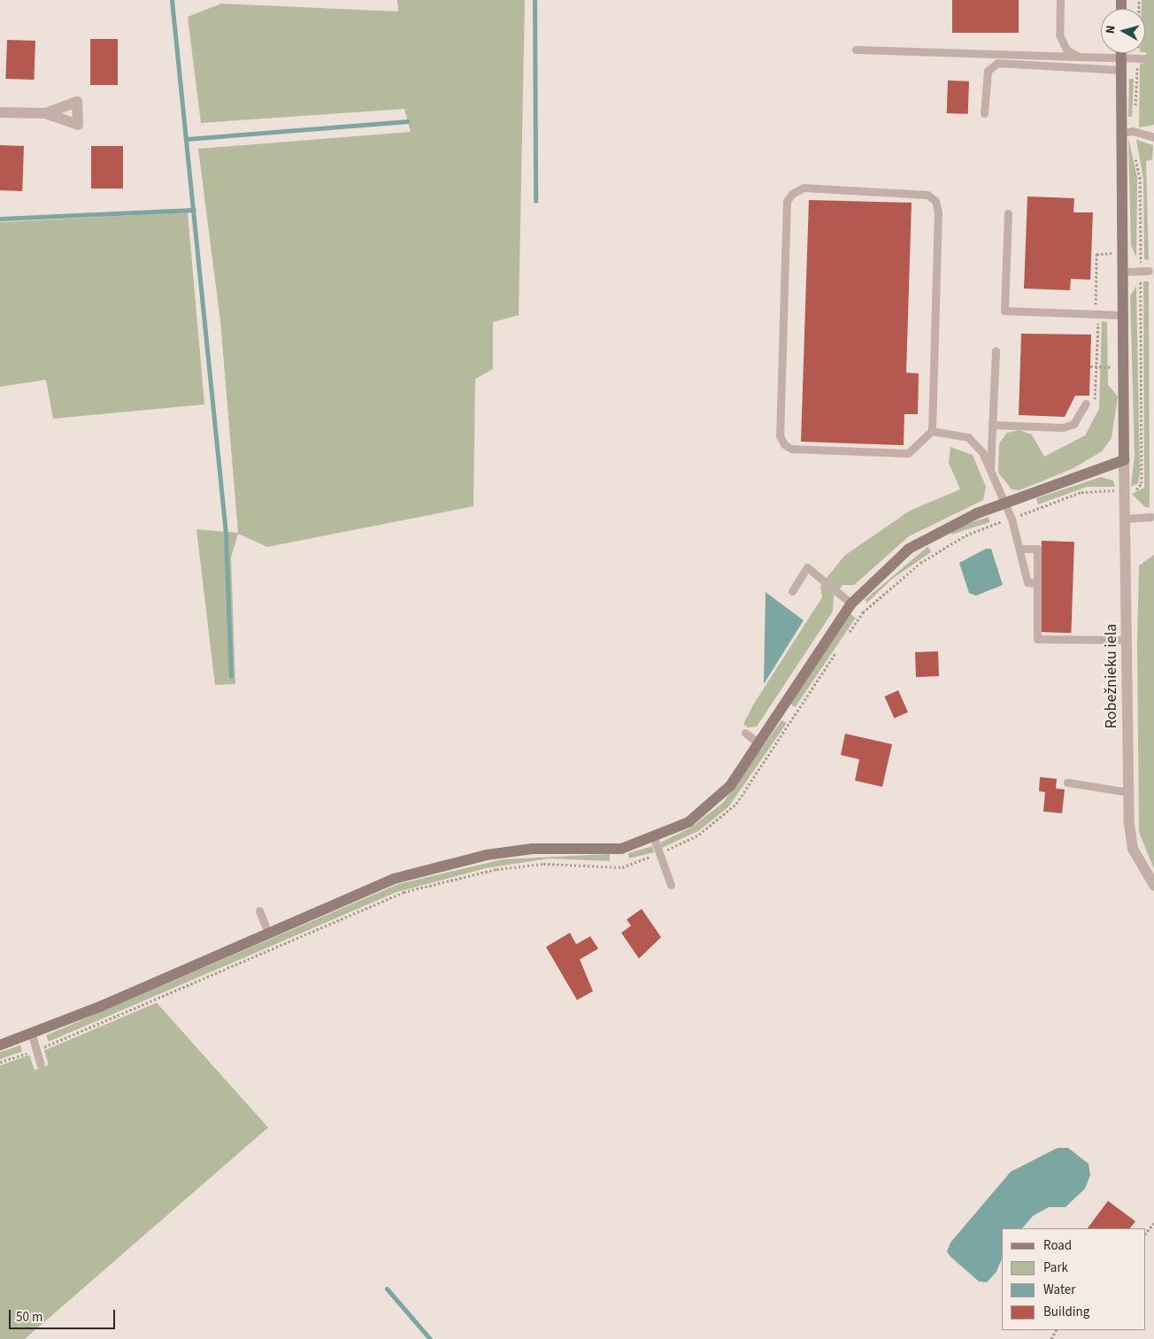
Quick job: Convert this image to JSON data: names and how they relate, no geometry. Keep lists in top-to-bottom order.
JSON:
{
  "streets": {
    "street": ["Robežnieku iela"]
  },
  "legend": [
    "Road",
    "Park",
    "Water",
    "Building"
  ],
  "scale_bar": "50 m",
  "north": "left"
}
